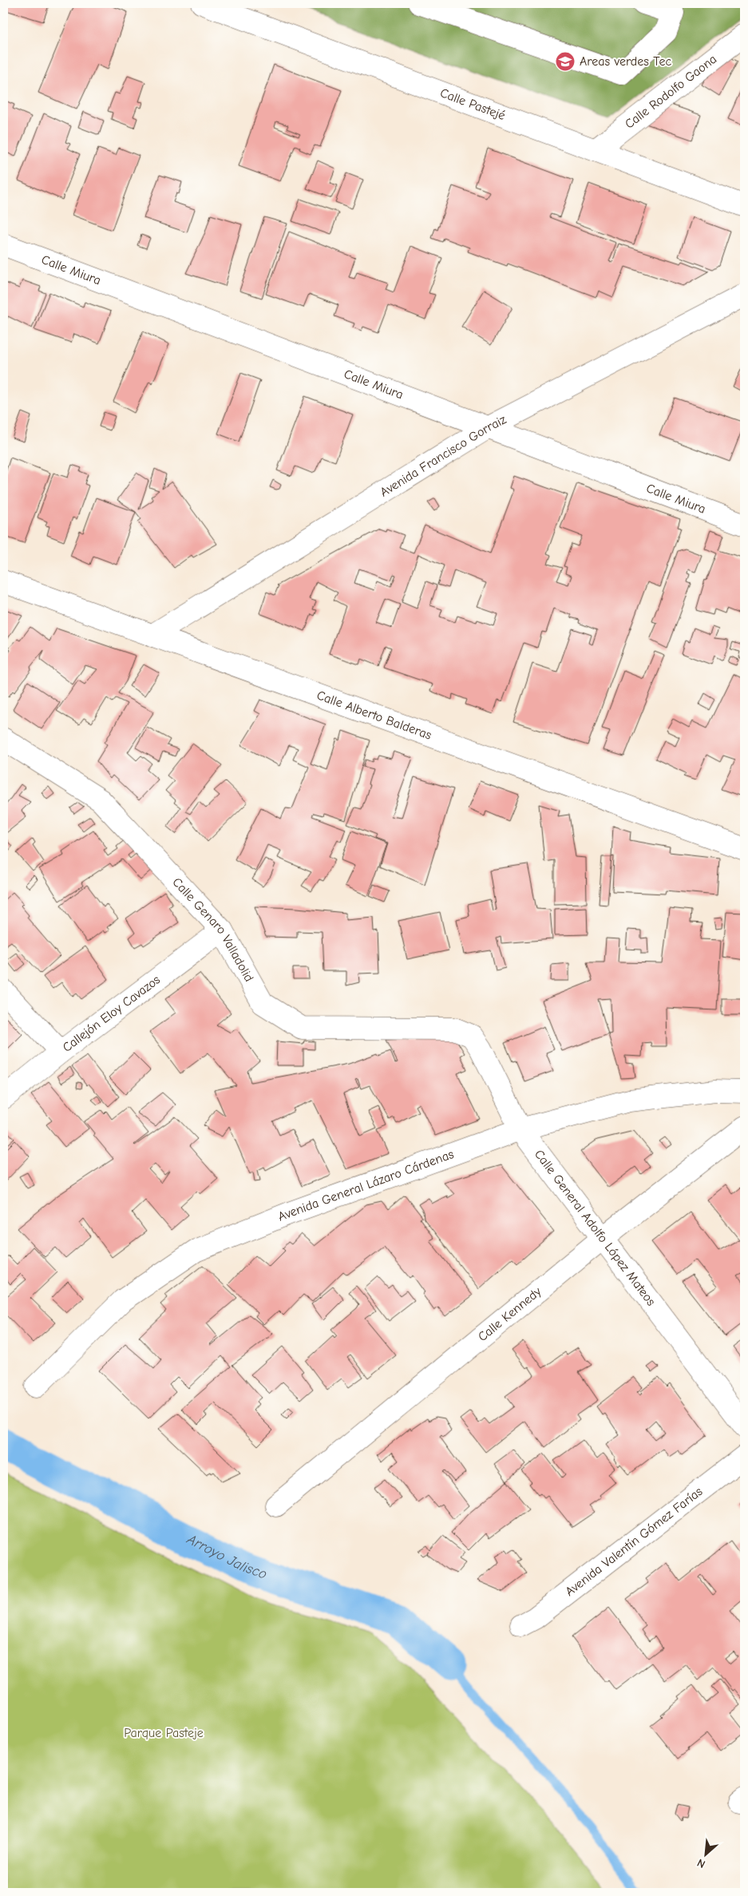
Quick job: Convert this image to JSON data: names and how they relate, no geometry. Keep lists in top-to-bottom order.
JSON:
{
  "streets": {
    "street": [
      "Calle Rodolfo Gaona",
      "Calle Pastejé",
      "Calle Miura",
      "Avenida Francisco Gorraiz",
      "Calle Alberto Balderas",
      "Calle Genaro Valladolid",
      "Callejón Eloy Cavazos",
      "Avenida General Lázaro Cárdenas",
      "Calle General Adolfo López Mateos",
      "Calle Kennedy",
      "Avenida Valentín Gómez Farías"
    ]
  },
  "crossings": [
    ["Calle Rodolfo Gaona", "Calle Pastejé"],
    ["Calle Miura", "Avenida Francisco Gorraiz"],
    ["Avenida Francisco Gorraiz", "Calle Alberto Balderas"],
    ["Calle Genaro Valladolid", "Callejón Eloy Cavazos"],
    ["Calle Genaro Valladolid", "Calle General Adolfo López Mateos"],
    ["Avenida General Lázaro Cárdenas", "Calle General Adolfo López Mateos"],
    ["Calle General Adolfo López Mateos", "Calle Kennedy"]
  ],
  "water": ["Arroyo Jalisco"],
  "parks": ["Parque Pasteje"],
  "places": {
    "school or university": ["Areas verdes Tec"]
  },
  "north": "bottom left"
}
